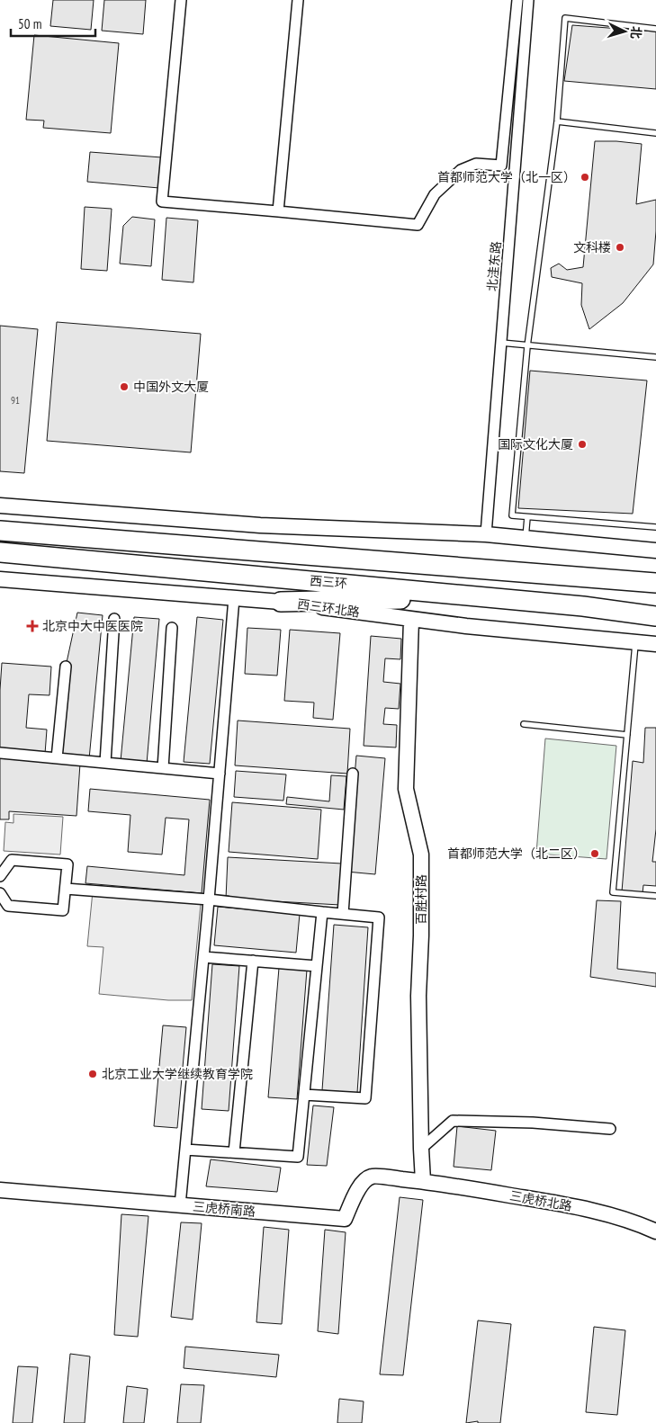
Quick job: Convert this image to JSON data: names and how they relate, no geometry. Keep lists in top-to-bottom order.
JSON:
{
  "streets": {
    "highway": ["西三环"],
    "street": [
      "北洼东路",
      "西三环北路",
      "百胜村路",
      "三虎桥北路",
      "三虎桥南路"
    ]
  },
  "crossings": [
    ["西三环北路", "百胜村路"],
    ["百胜村路", "三虎桥北路"],
    ["百胜村路", "三虎桥南路"],
    ["三虎桥北路", "三虎桥南路"]
  ],
  "places": {
    "other": [
      "首都师范大学（北一区）",
      "文科楼",
      "中国外文大厦",
      "国际文化大厦",
      "首都师范大学（北二区）",
      "北京工业大学继续教育学院"
    ],
    "health": ["北京中大中医医院"]
  },
  "house_numbers": ["91"],
  "scale_bar": "50 m",
  "north": "right"
}
